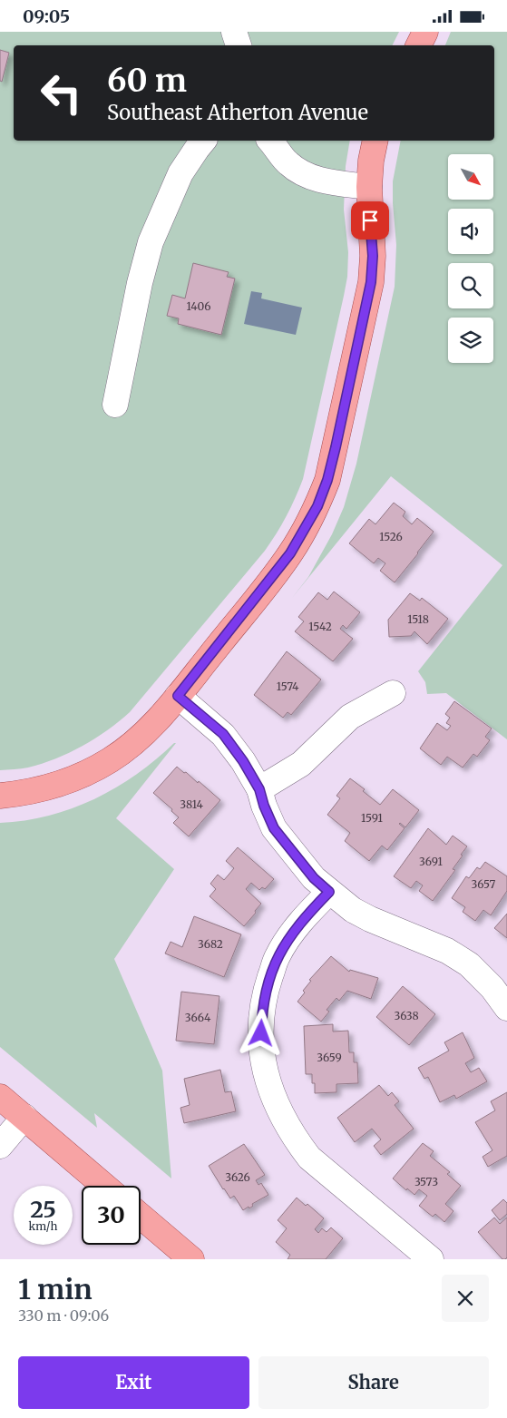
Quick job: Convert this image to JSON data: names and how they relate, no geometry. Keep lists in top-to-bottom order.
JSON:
{
  "house_numbers": [
    "1406",
    "1526",
    "1518",
    "1542",
    "1574",
    "3814",
    "1591",
    "3691",
    "3657",
    "3682",
    "3638",
    "3664",
    "3659",
    "3626",
    "3573"
  ],
  "north": "bottom right",
  "page": {
    "status": "09:05",
    "turn": ["60 m", "Southeast Atherton Avenue"],
    "speed": "25 km/h",
    "limit": "30",
    "heading": ["1 min", "330 m · 09:06"],
    "buttons": ["Exit", "Share"]
  }
}
